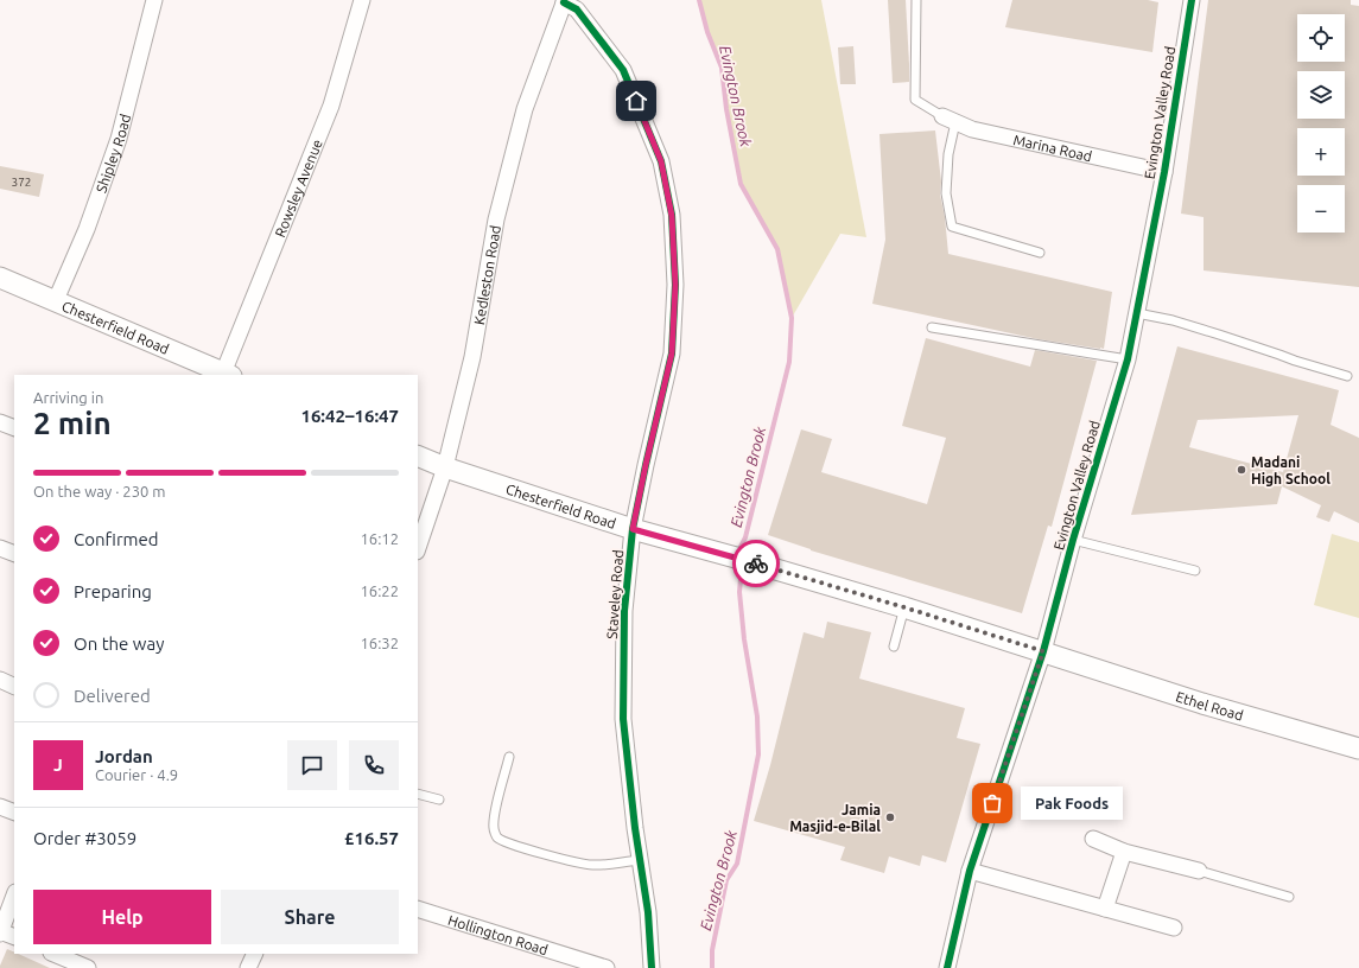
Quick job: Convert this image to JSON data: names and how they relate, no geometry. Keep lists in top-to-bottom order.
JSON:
{
  "streets": {
    "street": [
      "Evington Valley Road",
      "Marina Road",
      "Shipley Road",
      "Rowsley Avenue",
      "Kedleston Road",
      "Chesterfield Road",
      "Staveley Road",
      "Ethel Road",
      "Hollington Road"
    ]
  },
  "crossings": [
    ["Evington Valley Road", "Marina Road"],
    ["Evington Valley Road", "Chesterfield Road"],
    ["Evington Valley Road", "Ethel Road"],
    ["Shipley Road", "Chesterfield Road"],
    ["Rowsley Avenue", "Chesterfield Road"],
    ["Kedleston Road", "Chesterfield Road"],
    ["Kedleston Road", "Staveley Road"],
    ["Chesterfield Road", "Staveley Road"],
    ["Chesterfield Road", "Ethel Road"]
  ],
  "water": ["Evington Brook"],
  "places": ["Madani High School", "Pak Foods", "Jamia Masjid-e-Bilal"],
  "house_numbers": ["372"],
  "page": {
    "map_buttons": ["+", "−"],
    "heading": ["2 min", "Arriving in", "16:42–16:47"],
    "panel": [
      "Jordan",
      "Courier · 4.9",
      "Order #3059",
      "£16.57"
    ],
    "bar": "On the way · 230 m",
    "list": [
      ["Confirmed", "16:12"],
      ["Preparing", "16:22"],
      ["On the way", "16:32"],
      "Delivered"
    ],
    "round": "J",
    "bubble": "Pak Foods",
    "buttons": ["Help", "Share"]
  }
}
